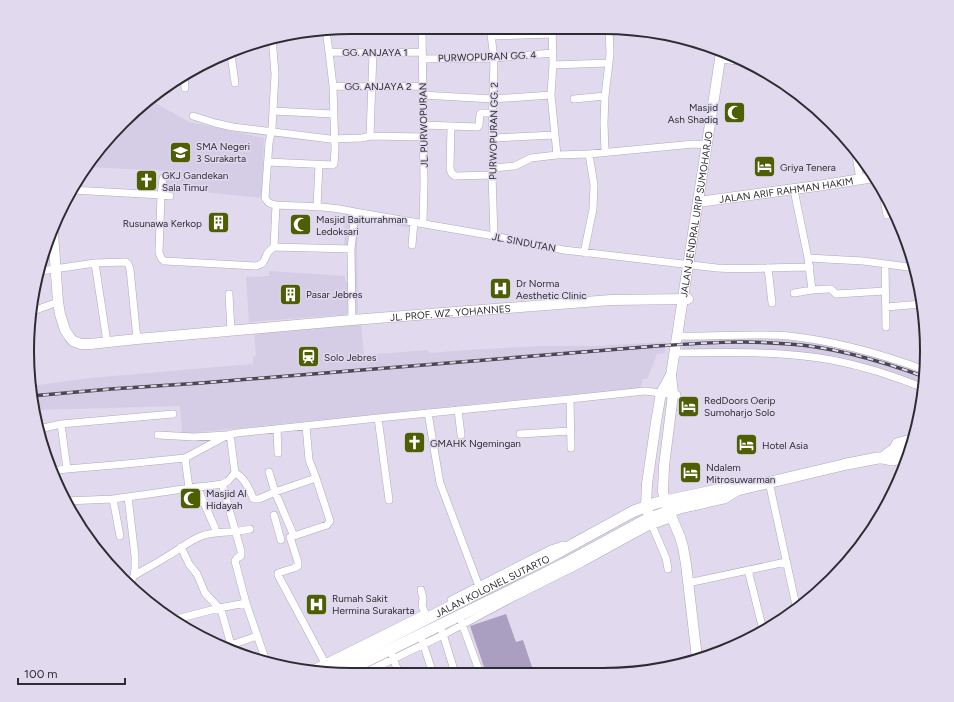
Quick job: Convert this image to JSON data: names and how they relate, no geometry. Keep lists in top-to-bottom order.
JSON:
{
  "streets": {
    "main road": [
      "JALAN ARIF RAHMAN HAKIM",
      "JALAN JENDRAL URIP SUMOHARJO",
      "JL. PROF. WZ. YOHANNES",
      "JALAN KOLONEL SUTARTO"
    ],
    "street": [
      "GG. ANJAYA 1",
      "PURWOPURAN GG. 4",
      "GG. ANJAYA 2",
      "JL. PURWOPURAN",
      "PURWOPURAN GG. 2",
      "JL. SINDUTAN"
    ]
  },
  "crossings": [
    ["GG. ANJAYA 1", "PURWOPURAN GG. 4"],
    ["GG. ANJAYA 1", "JL. PURWOPURAN"],
    ["PURWOPURAN GG. 4", "JL. PURWOPURAN"],
    ["PURWOPURAN GG. 4", "PURWOPURAN GG. 2"],
    ["GG. ANJAYA 2", "JL. PURWOPURAN"],
    ["JL. PURWOPURAN", "JL. SINDUTAN"],
    ["PURWOPURAN GG. 2", "JL. SINDUTAN"],
    ["JALAN ARIF RAHMAN HAKIM", "JALAN JENDRAL URIP SUMOHARJO"],
    ["JALAN JENDRAL URIP SUMOHARJO", "JL. SINDUTAN"],
    ["JALAN JENDRAL URIP SUMOHARJO", "JL. PROF. WZ. YOHANNES"],
    ["JALAN JENDRAL URIP SUMOHARJO", "JALAN KOLONEL SUTARTO"]
  ],
  "places": {
    "mosque": ["Masjid Ash Shadiq", "Masjid Baiturrahman Ledoksari", "Masjid Al Hidayah"],
    "school or university": ["SMA Negeri 3 Surakarta"],
    "hotel": [
      "Griya Tenera",
      "RedDoors Oerip Sumoharjo Solo",
      "Hotel Asia",
      "Ndalem Mitrosuwarman"
    ],
    "church": ["GKJ Gandekan Sala Timur", "GMAHK Ngemingan"],
    "building": ["Rusunawa Kerkop", "Pasar Jebres"],
    "hospital": ["Dr Norma Aesthetic Clinic", "Rumah Sakit Hermina Surakarta"],
    "station": ["Solo Jebres"]
  },
  "scale_bar": "100 m"
}
